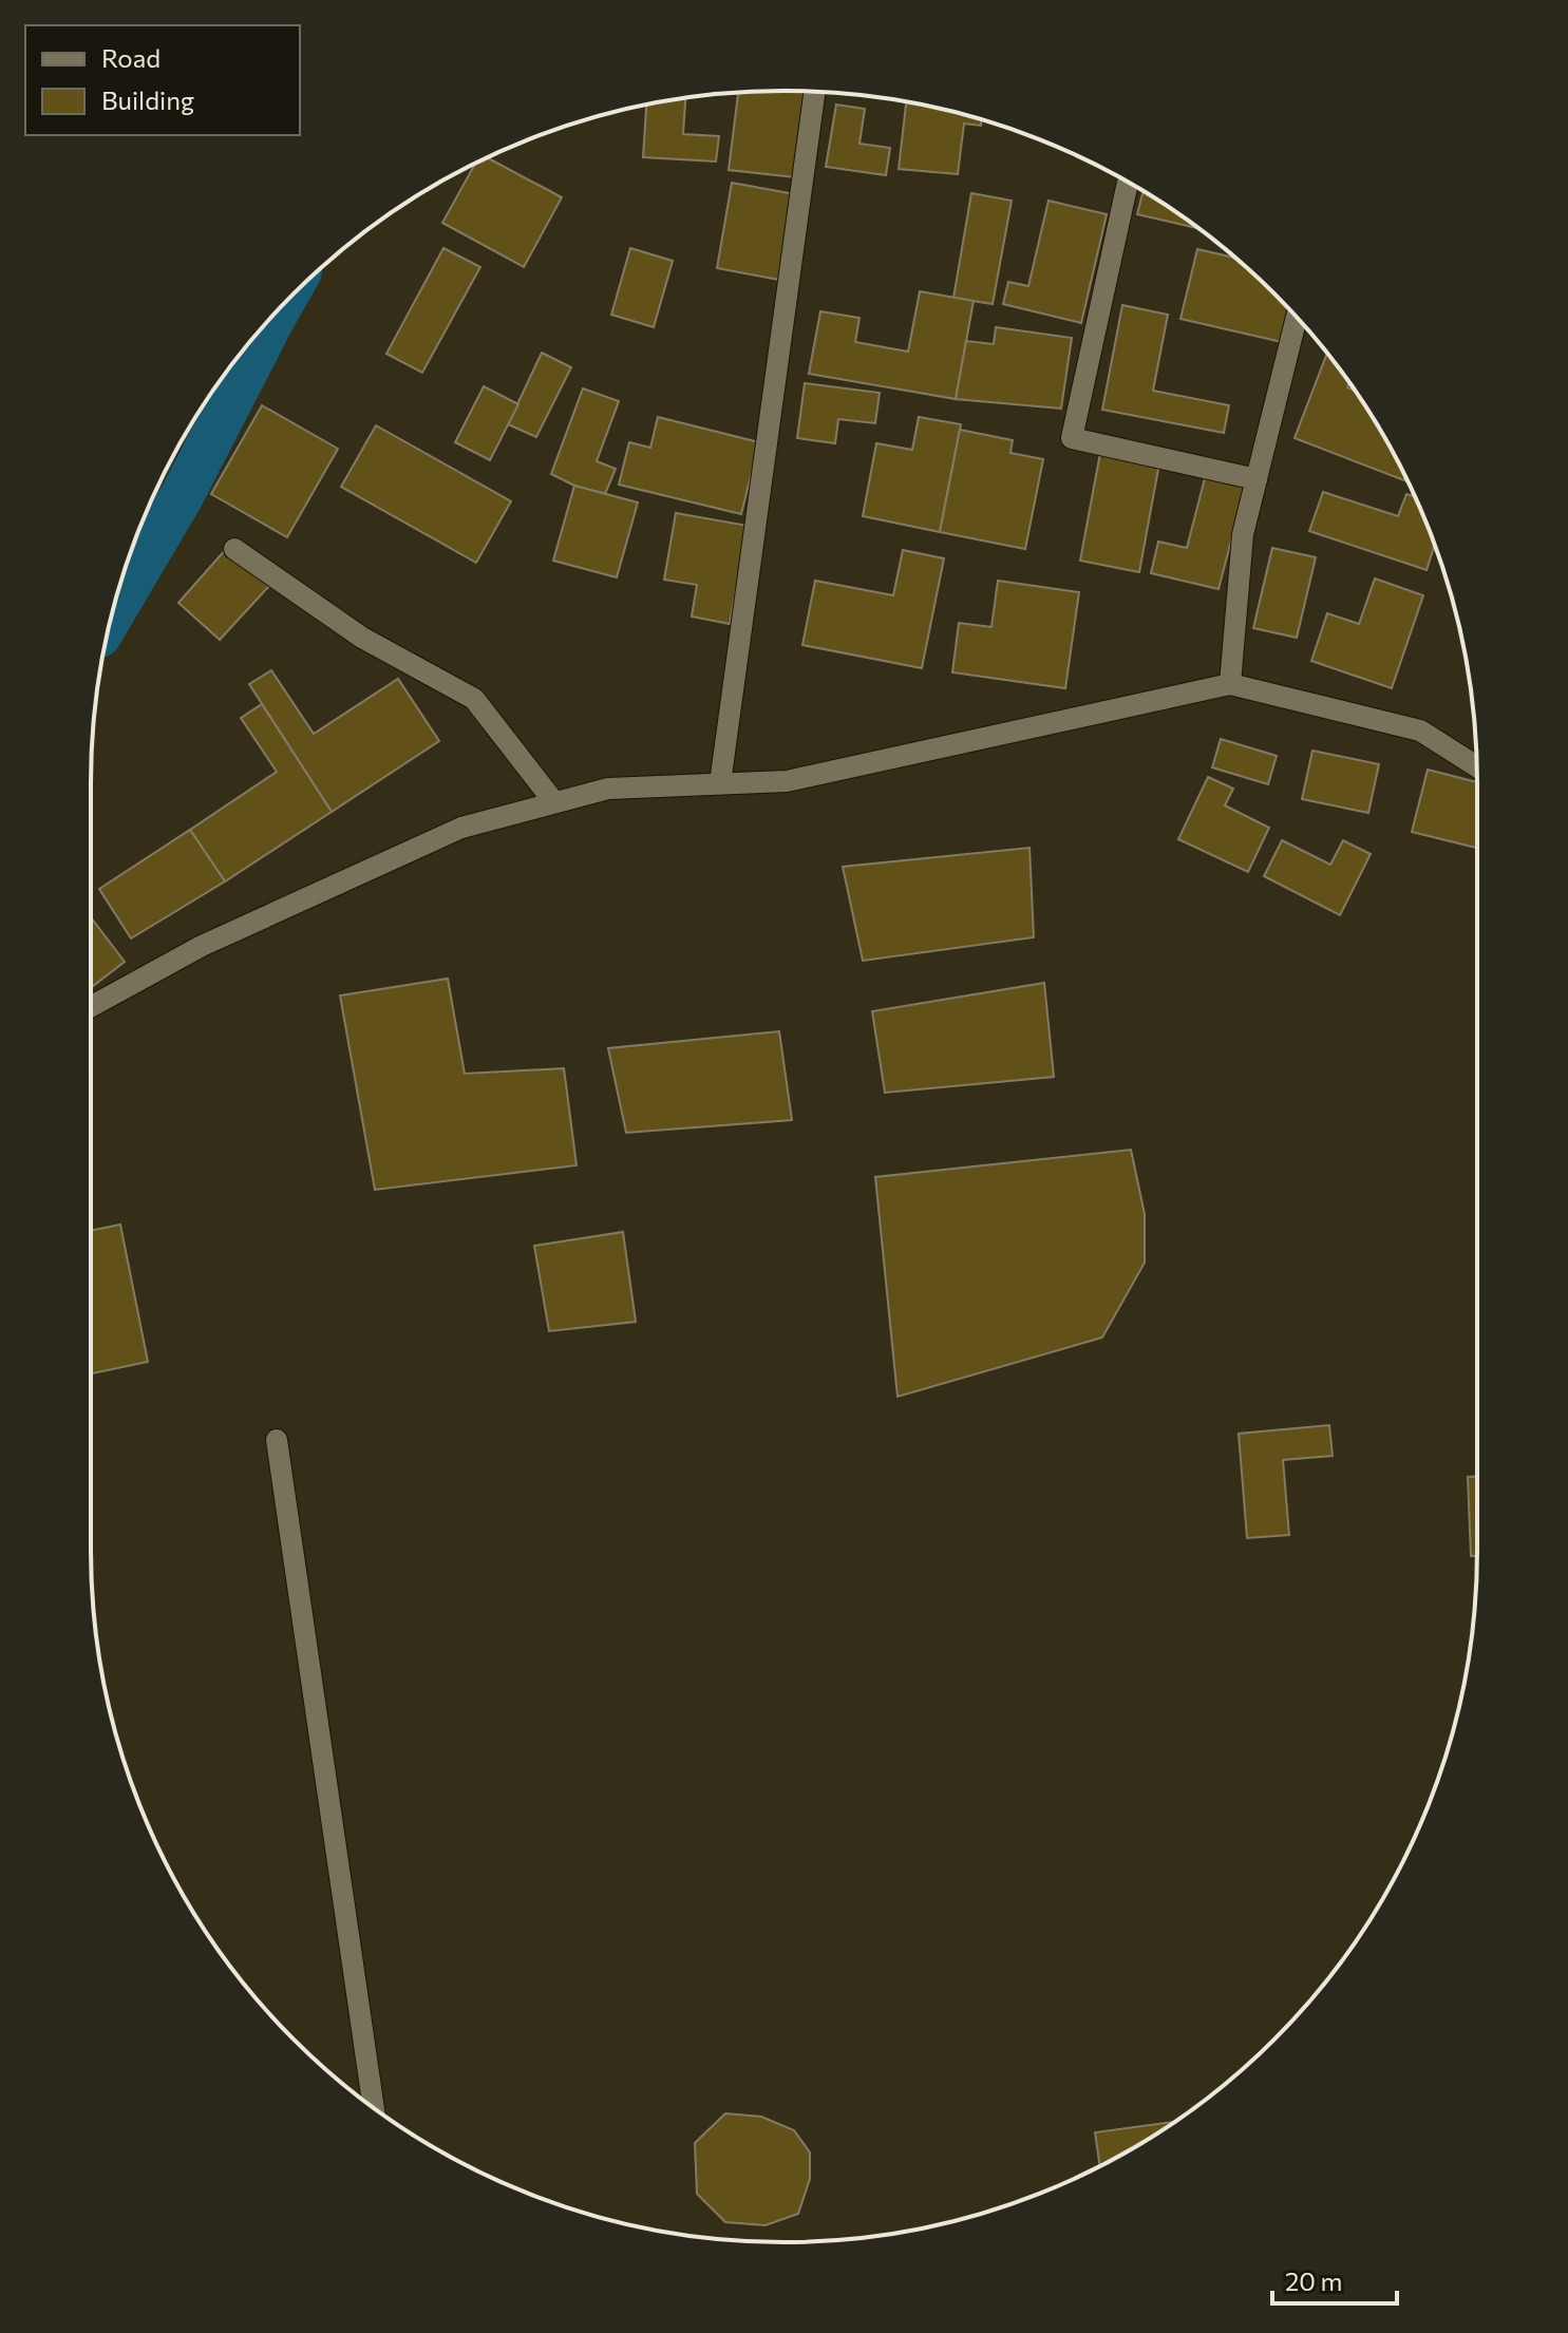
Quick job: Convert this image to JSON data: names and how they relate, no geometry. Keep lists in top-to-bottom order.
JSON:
{
  "legend": ["Road", "Building"],
  "scale_bar": "20 m"
}
